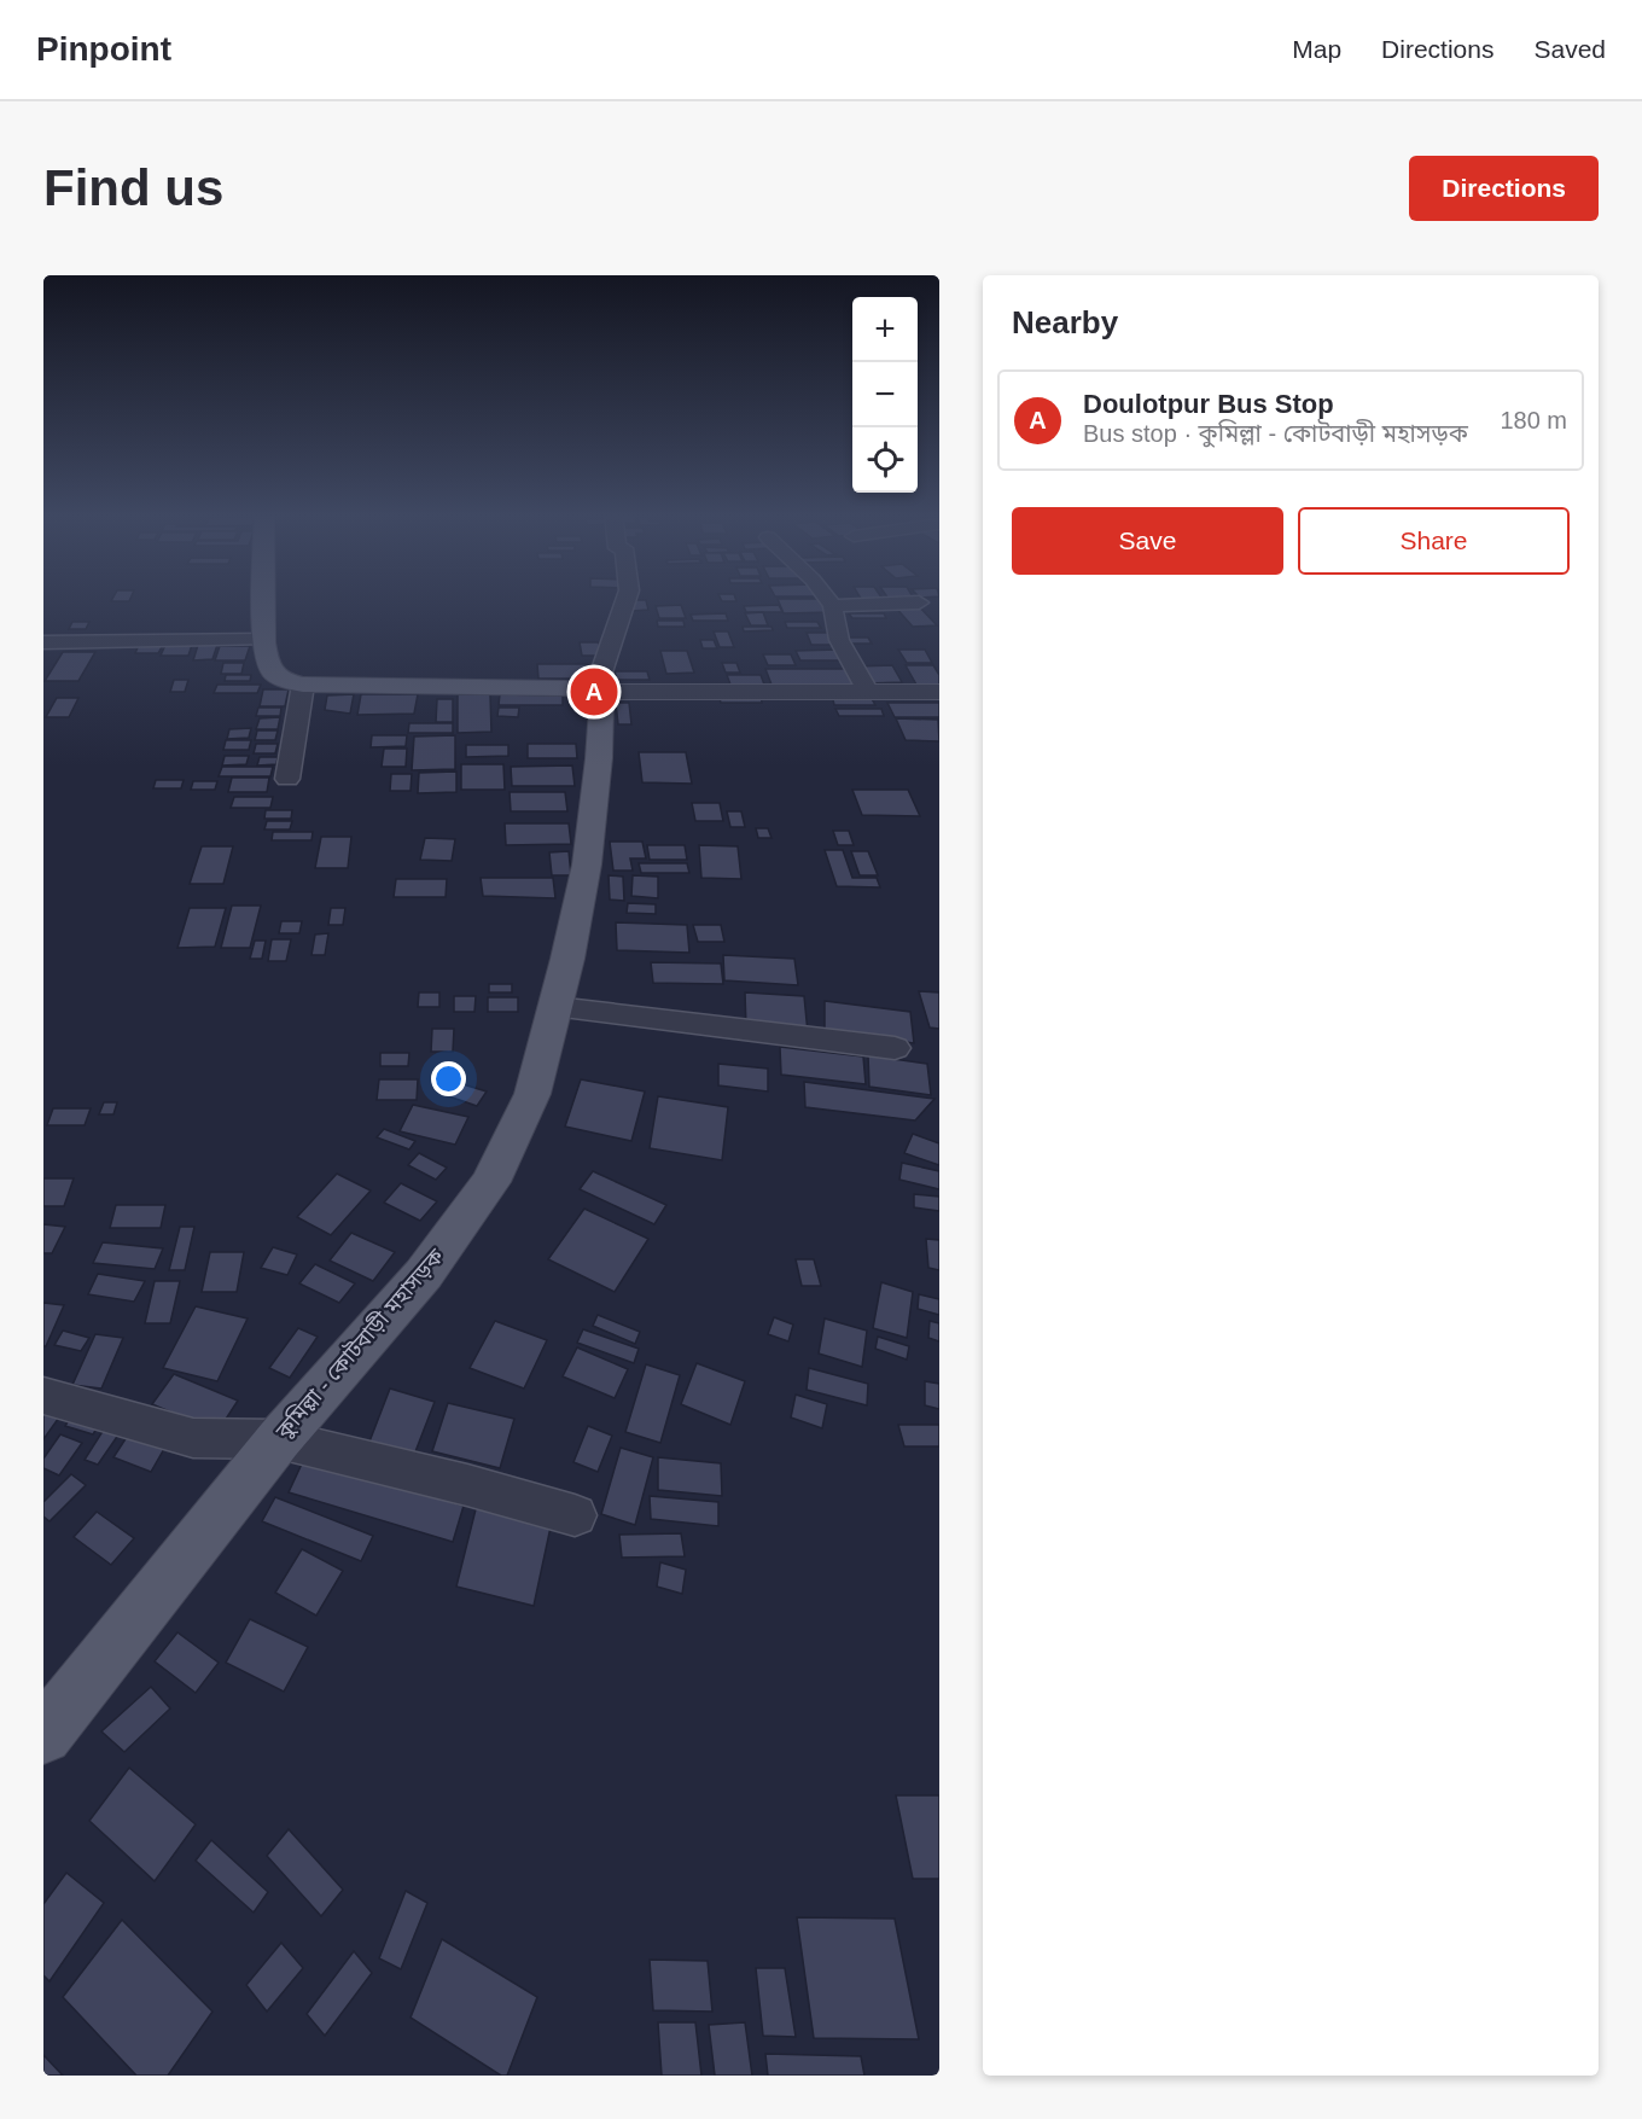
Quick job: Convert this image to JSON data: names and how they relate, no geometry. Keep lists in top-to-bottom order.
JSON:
{
  "streets": {
    "main road": ["কুমিল্লা - কোটবাড়ী মহাসড়ক"]
  },
  "page": {
    "header": "Pinpoint",
    "nav": ["Map", "Directions", "Saved"],
    "buttons": [
      "Directions",
      ["Save", "Share"]
    ],
    "title": "Find us",
    "heading": "Nearby",
    "map_buttons": ["+", "−"],
    "list": [
      {
        "mark": "A",
        "name": "Doulotpur Bus Stop",
        "note": "Bus stop · কুমিল্লা - কোটবাড়ী মহাসড়ক",
        "value": "180 m"
      }
    ],
    "pins": "A"
  }
}
